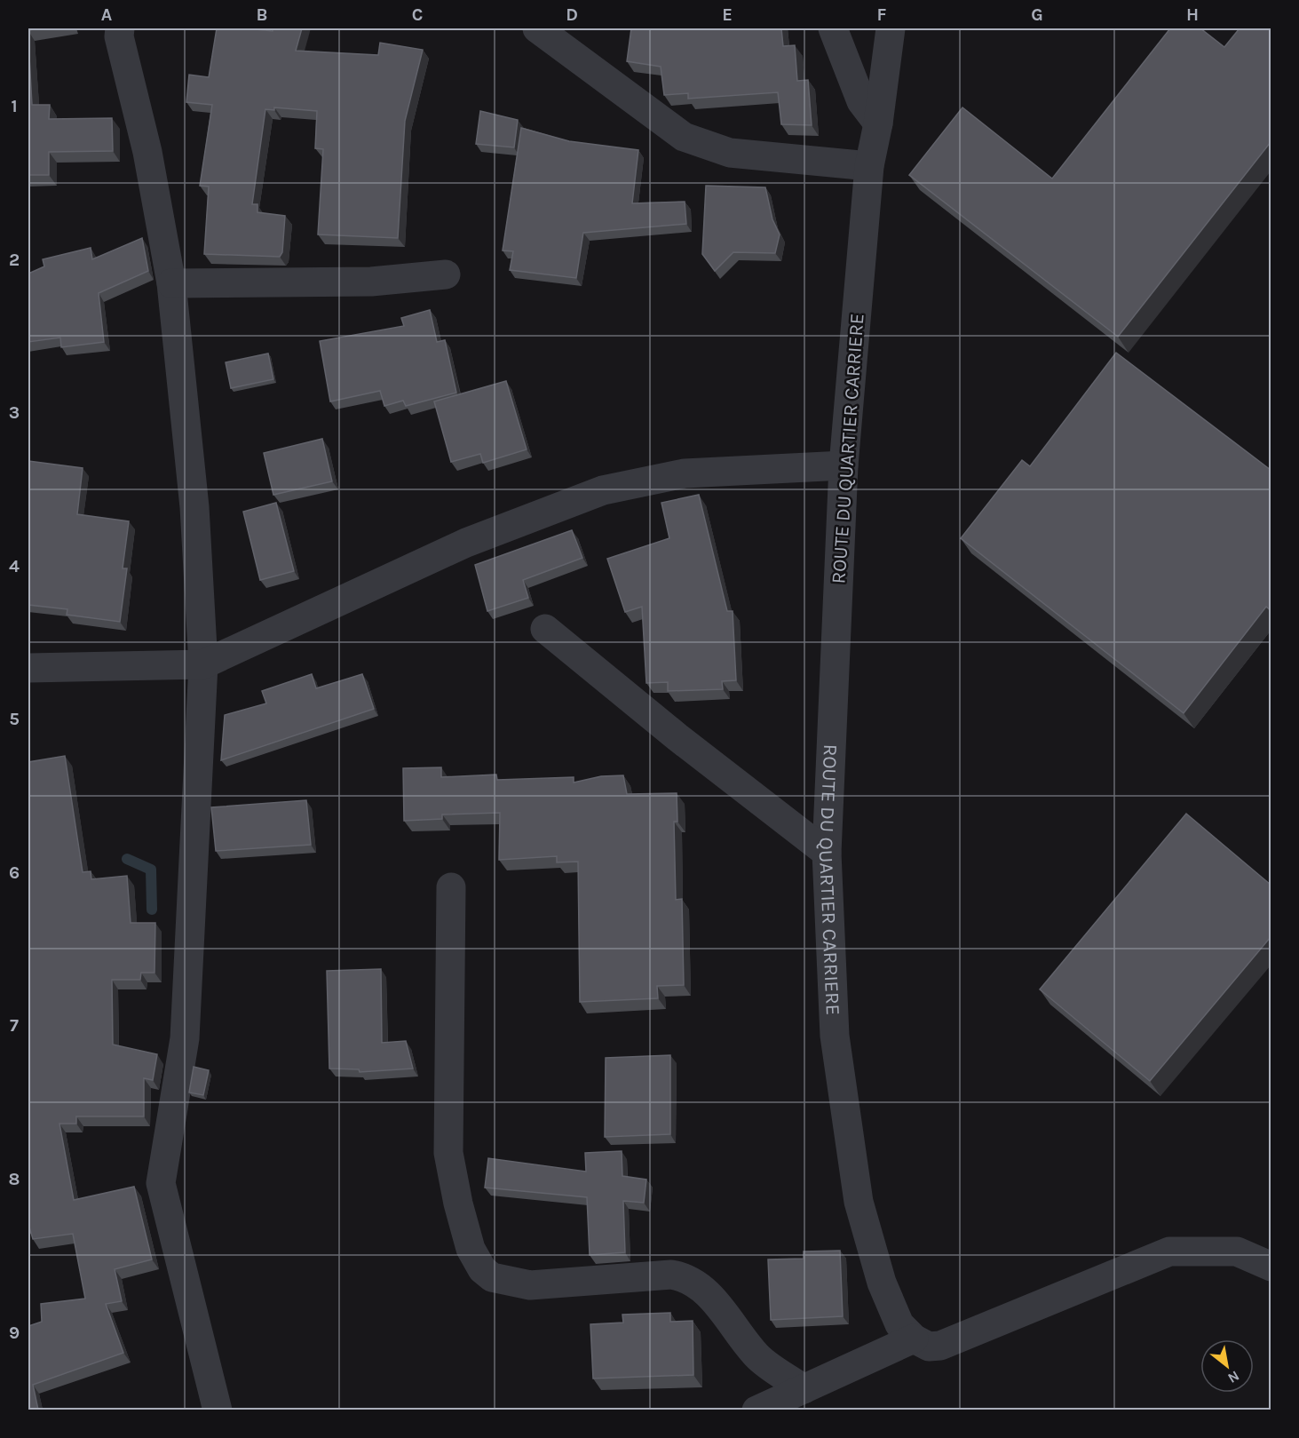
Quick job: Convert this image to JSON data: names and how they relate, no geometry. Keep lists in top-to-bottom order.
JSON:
{
  "streets": {
    "street": ["ROUTE DU QUARTIER CARRIERE"]
  },
  "north": "bottom right",
  "grid": {
    "columns": [
      "A",
      "B",
      "C",
      "D",
      "E",
      "F",
      "G",
      "H"
    ],
    "rows": [
      "1",
      "2",
      "3",
      "4",
      "5",
      "6",
      "7",
      "8",
      "9"
    ]
  }
}
